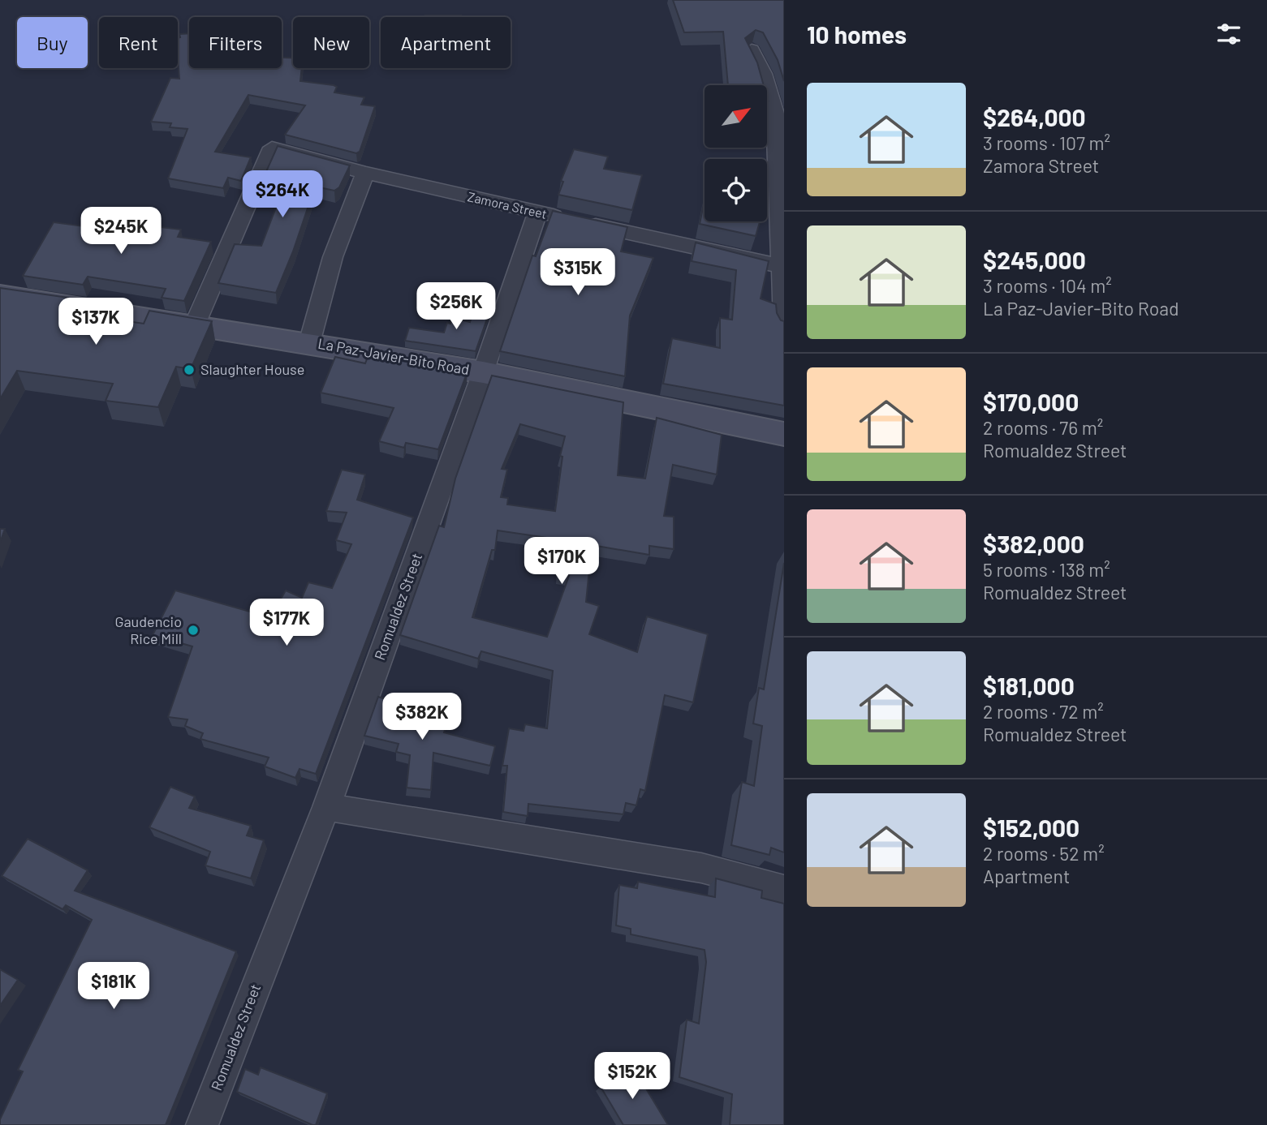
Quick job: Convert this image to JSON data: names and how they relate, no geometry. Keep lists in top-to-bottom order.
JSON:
{
  "streets": {
    "main road": ["La Paz-Javier-Bito Road"],
    "street": ["Zamora Street", "Romualdez Street"]
  },
  "crossings": [
    ["Zamora Street", "La Paz-Javier-Bito Road"],
    ["Zamora Street", "Romualdez Street"],
    ["La Paz-Javier-Bito Road", "Romualdez Street"]
  ],
  "places": ["Slaughter House", "Gaudencio Rice Mill"],
  "north": "top right",
  "page": {
    "heading": "10 homes",
    "chip": [
      "Buy",
      "Rent",
      "Filters",
      "New",
      "Apartment"
    ],
    "list": [
      {
        "name": "$264,000",
        "note": "3 rooms · 107 m² · Zamora Street"
      },
      {
        "name": "$245,000",
        "note": "3 rooms · 104 m² · La Paz-Javier-Bito Road"
      },
      {
        "name": "$170,000",
        "note": "2 rooms · 76 m² · Romualdez Street"
      },
      {
        "name": "$382,000",
        "note": "5 rooms · 138 m² · Romualdez Street"
      },
      {
        "name": "$181,000",
        "note": "2 rooms · 72 m² · Romualdez Street"
      },
      {
        "name": "$152,000",
        "note": "2 rooms · 52 m² · Apartment"
      }
    ],
    "price": [
      "$264K",
      "$245K",
      "$315K",
      "$256K",
      "$137K",
      "$170K",
      "$177K",
      "$382K",
      "$181K",
      "$152K"
    ]
  }
}
